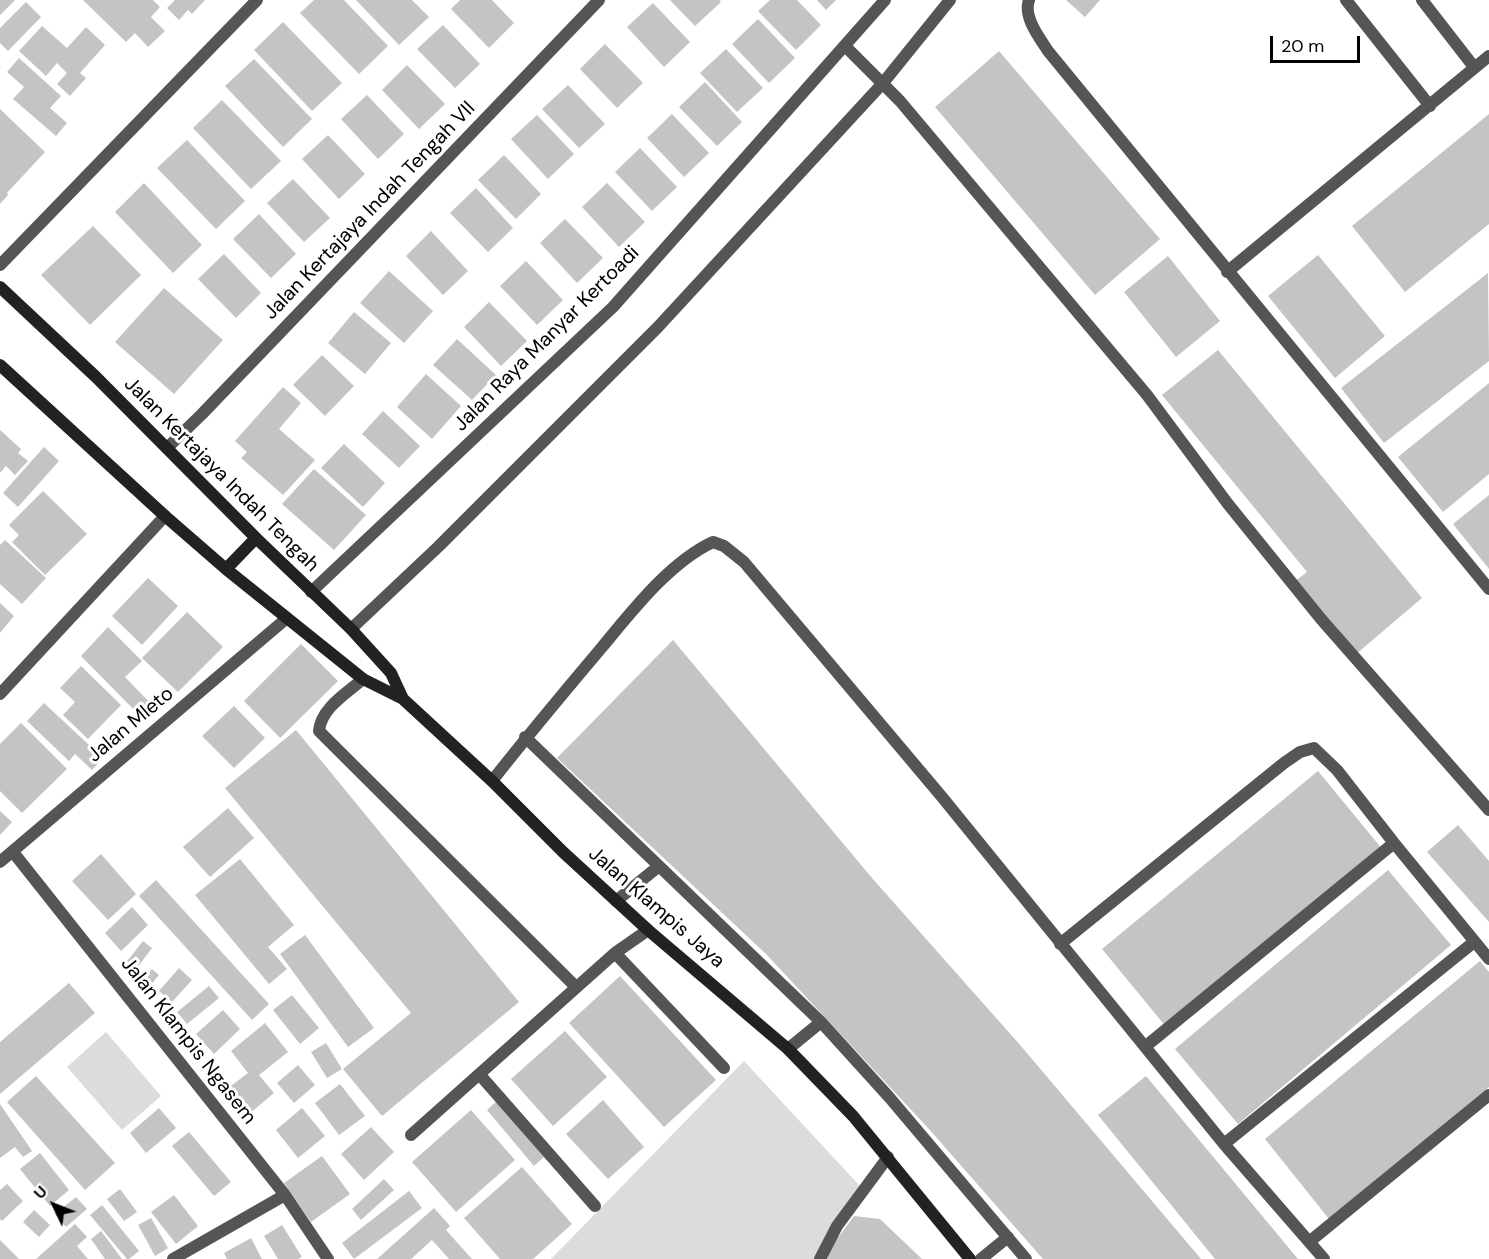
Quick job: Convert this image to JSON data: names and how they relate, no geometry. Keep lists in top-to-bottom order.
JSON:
{
  "streets": {
    "main road": ["Jalan Kertajaya Indah Tengah", "Jalan Klampis Jaya"],
    "street": [
      "Jalan Kertajaya Indah Tengah VII",
      "Jalan Raya Manyar Kertoadi",
      "Jalan Mleto",
      "Jalan Klampis Ngasem"
    ]
  },
  "crossings": [
    ["Jalan Kertajaya Indah Tengah VII", "Jalan Kertajaya Indah Tengah"],
    ["Jalan Raya Manyar Kertoadi", "Jalan Kertajaya Indah Tengah"],
    ["Jalan Kertajaya Indah Tengah", "Jalan Klampis Jaya"],
    ["Jalan Mleto", "Jalan Klampis Jaya"],
    ["Jalan Mleto", "Jalan Klampis Ngasem"]
  ],
  "scale_bar": "20 m",
  "north": "top left"
}
